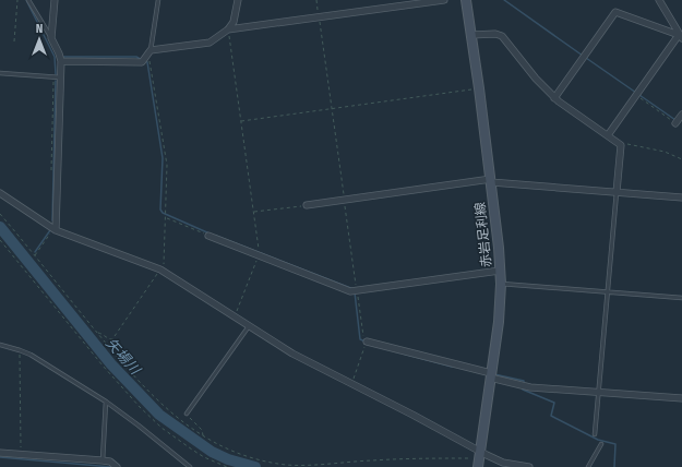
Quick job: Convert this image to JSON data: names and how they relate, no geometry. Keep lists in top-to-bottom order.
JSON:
{
  "streets": {
    "main road": ["赤岩足利線"]
  },
  "water": ["矢場川"],
  "north": "top"
}
